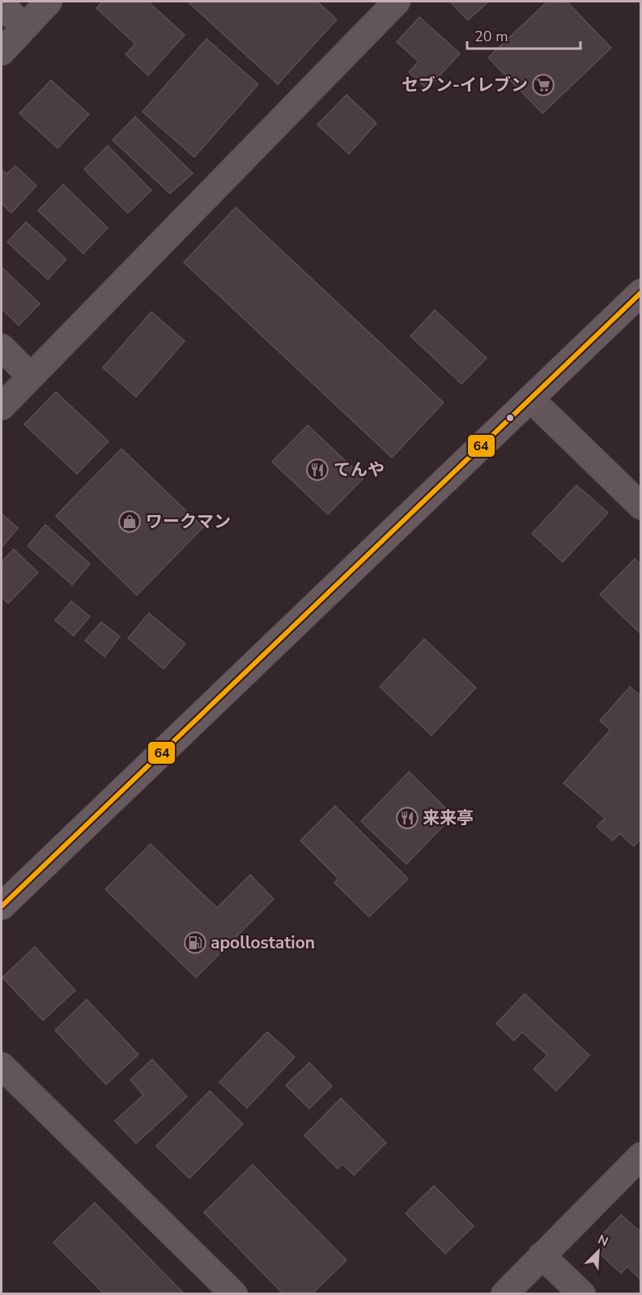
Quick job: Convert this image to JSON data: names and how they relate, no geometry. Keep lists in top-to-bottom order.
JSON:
{
  "places": {
    "supermarket": ["セブン-イレブン"],
    "restaurant": ["てんや", "来来亭"],
    "shop": ["ワークマン"],
    "fuel station": ["apollostation"]
  },
  "lines": ["transit line 64"],
  "scale_bar": "20 m",
  "north": "top right"
}
